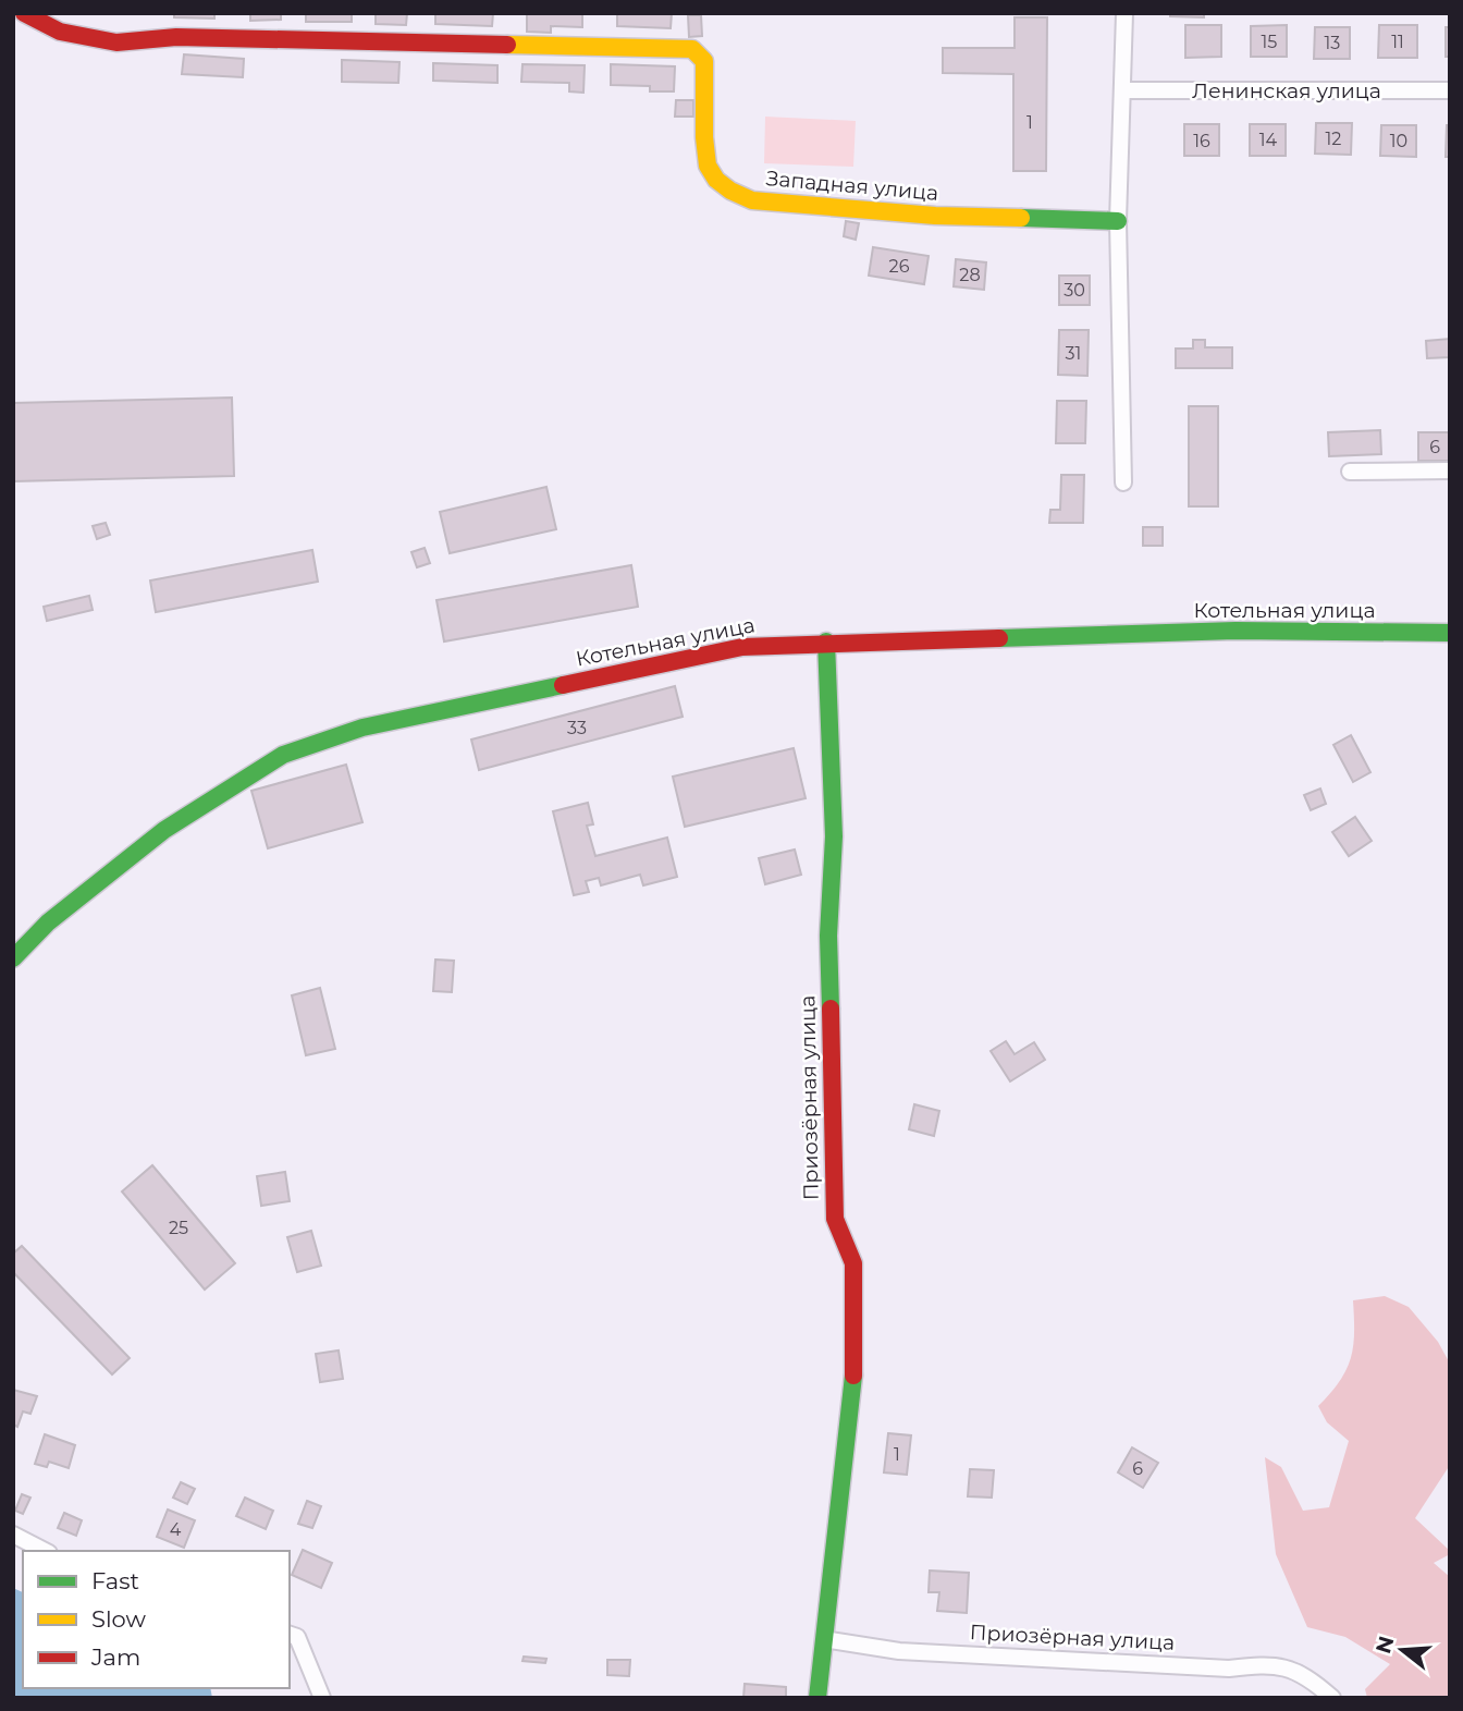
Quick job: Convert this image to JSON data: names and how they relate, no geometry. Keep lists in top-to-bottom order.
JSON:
{
  "streets": {
    "street": [
      "Ленинская улица",
      "Западная улица",
      "Котельная улица",
      "Приозёрная улица"
    ]
  },
  "crossings": [
    ["Котельная улица", "Приозёрная улица"]
  ],
  "house_numbers": [
    "15",
    "11",
    "13",
    "1",
    "12",
    "14",
    "16",
    "10",
    "26",
    "28",
    "30",
    "31",
    "6",
    "33",
    "25",
    "1",
    "6",
    "4"
  ],
  "legend": ["Fast", "Slow", "Jam"],
  "north": "left"
}
